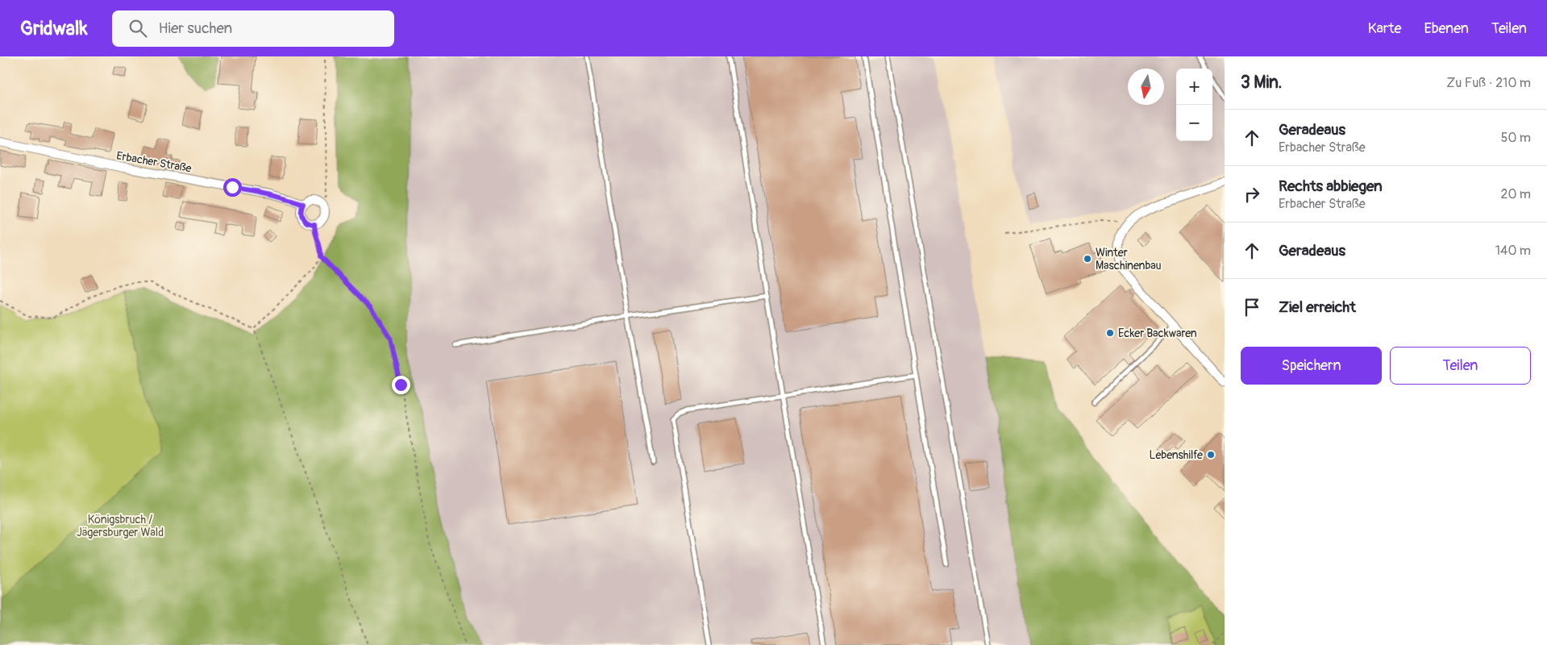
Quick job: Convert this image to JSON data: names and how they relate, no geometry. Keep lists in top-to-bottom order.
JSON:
{
  "streets": {
    "street": ["Erbacher Straße"]
  },
  "parks": ["Königsbruch / Jägersburger Wald"],
  "places": ["Winter Maschinenbau", "Ecker Backwaren", "Lebenshilfe"],
  "north": "bottom",
  "page": {
    "header": "Gridwalk",
    "search": "Hier suchen",
    "nav": ["Karte", "Ebenen", "Teilen"],
    "heading": ["3 Min.", "Zu Fuß · 210 m"],
    "map_buttons": ["+", "−"],
    "list": [
      ["Geradeaus", "Erbacher Straße", "50 m"],
      ["Rechts abbiegen", "Erbacher Straße", "20 m"],
      ["Geradeaus", "140 m"],
      "Ziel erreicht"
    ],
    "buttons": ["Speichern", "Teilen"]
  }
}
